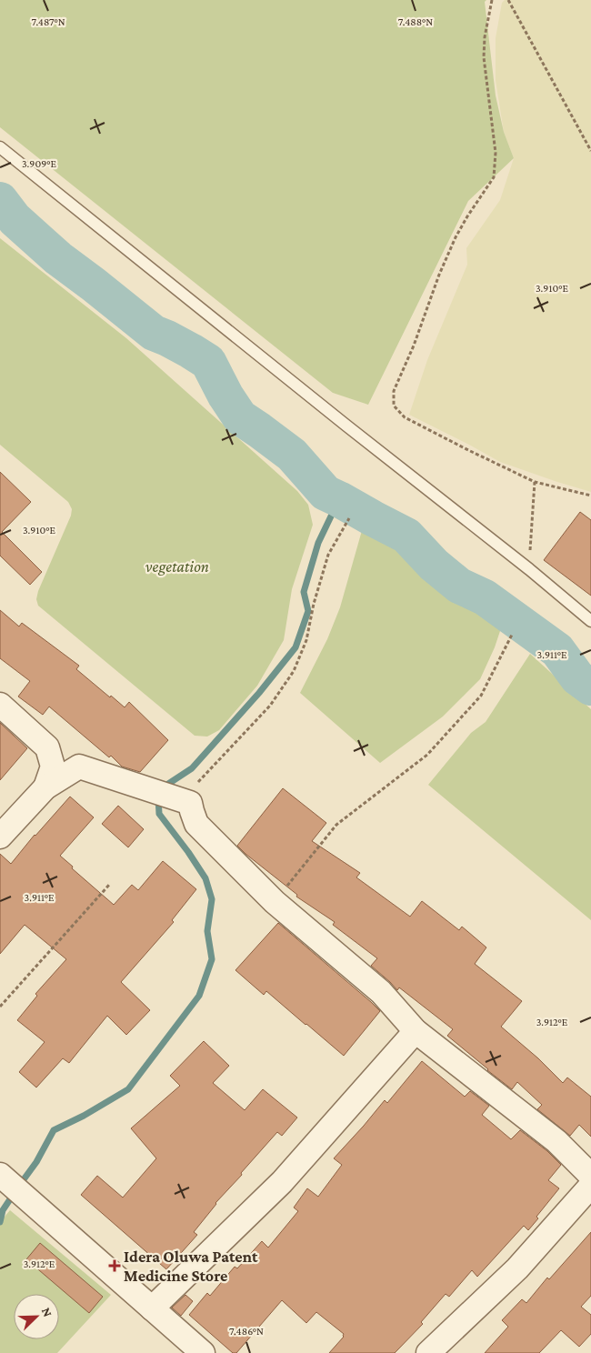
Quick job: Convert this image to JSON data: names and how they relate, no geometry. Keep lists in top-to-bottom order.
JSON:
{
  "parks": ["vegetation"],
  "places": {
    "health": ["Idera Oluwa Patent Medicine Store"]
  },
  "north": "top right",
  "coordinates": [
    "7.487°N",
    "7.488°N",
    "3.909°E",
    "3.910°E",
    "3.911°E",
    "3.912°E",
    "7.486°N"
  ]
}
